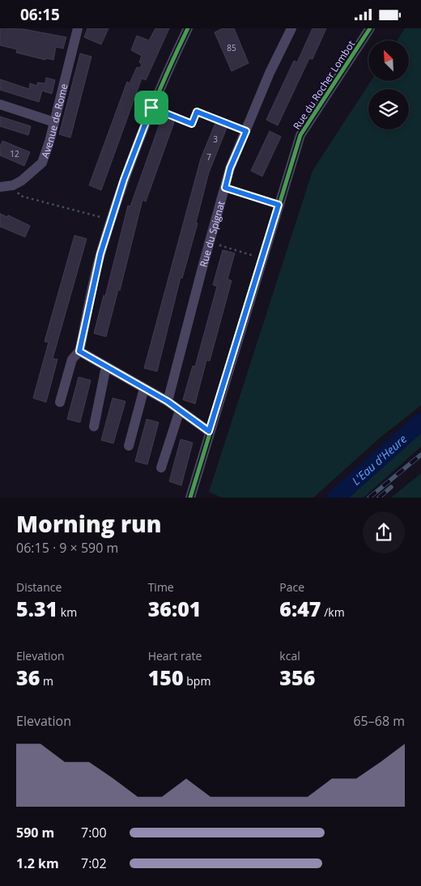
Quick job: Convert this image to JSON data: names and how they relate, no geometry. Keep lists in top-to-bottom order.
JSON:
{
  "streets": {
    "street": ["Rue du Rocher Lombot", "Avenue de Rome", "Rue du Spignat"]
  },
  "water": ["L'Eau d'Heure"],
  "house_numbers": [
    "85",
    "3",
    "12",
    "7"
  ],
  "north": "top left",
  "page": {
    "status": "06:15",
    "heading": ["Morning run", "06:15 · 9 × 590 m"],
    "stats": [
      ["Distance", "5.31 km"],
      ["Time", "36:01"],
      ["Pace", "6:47 /km"],
      ["Elevation", "36 m"],
      ["Heart rate", "150 bpm"],
      ["kcal", "356"]
    ],
    "chart": ["Elevation", "65–68 m"],
    "list": [
      {
        "name": "590 m",
        "note": "7:00"
      },
      {
        "name": "1.2 km",
        "note": "7:02"
      }
    ]
  }
}
